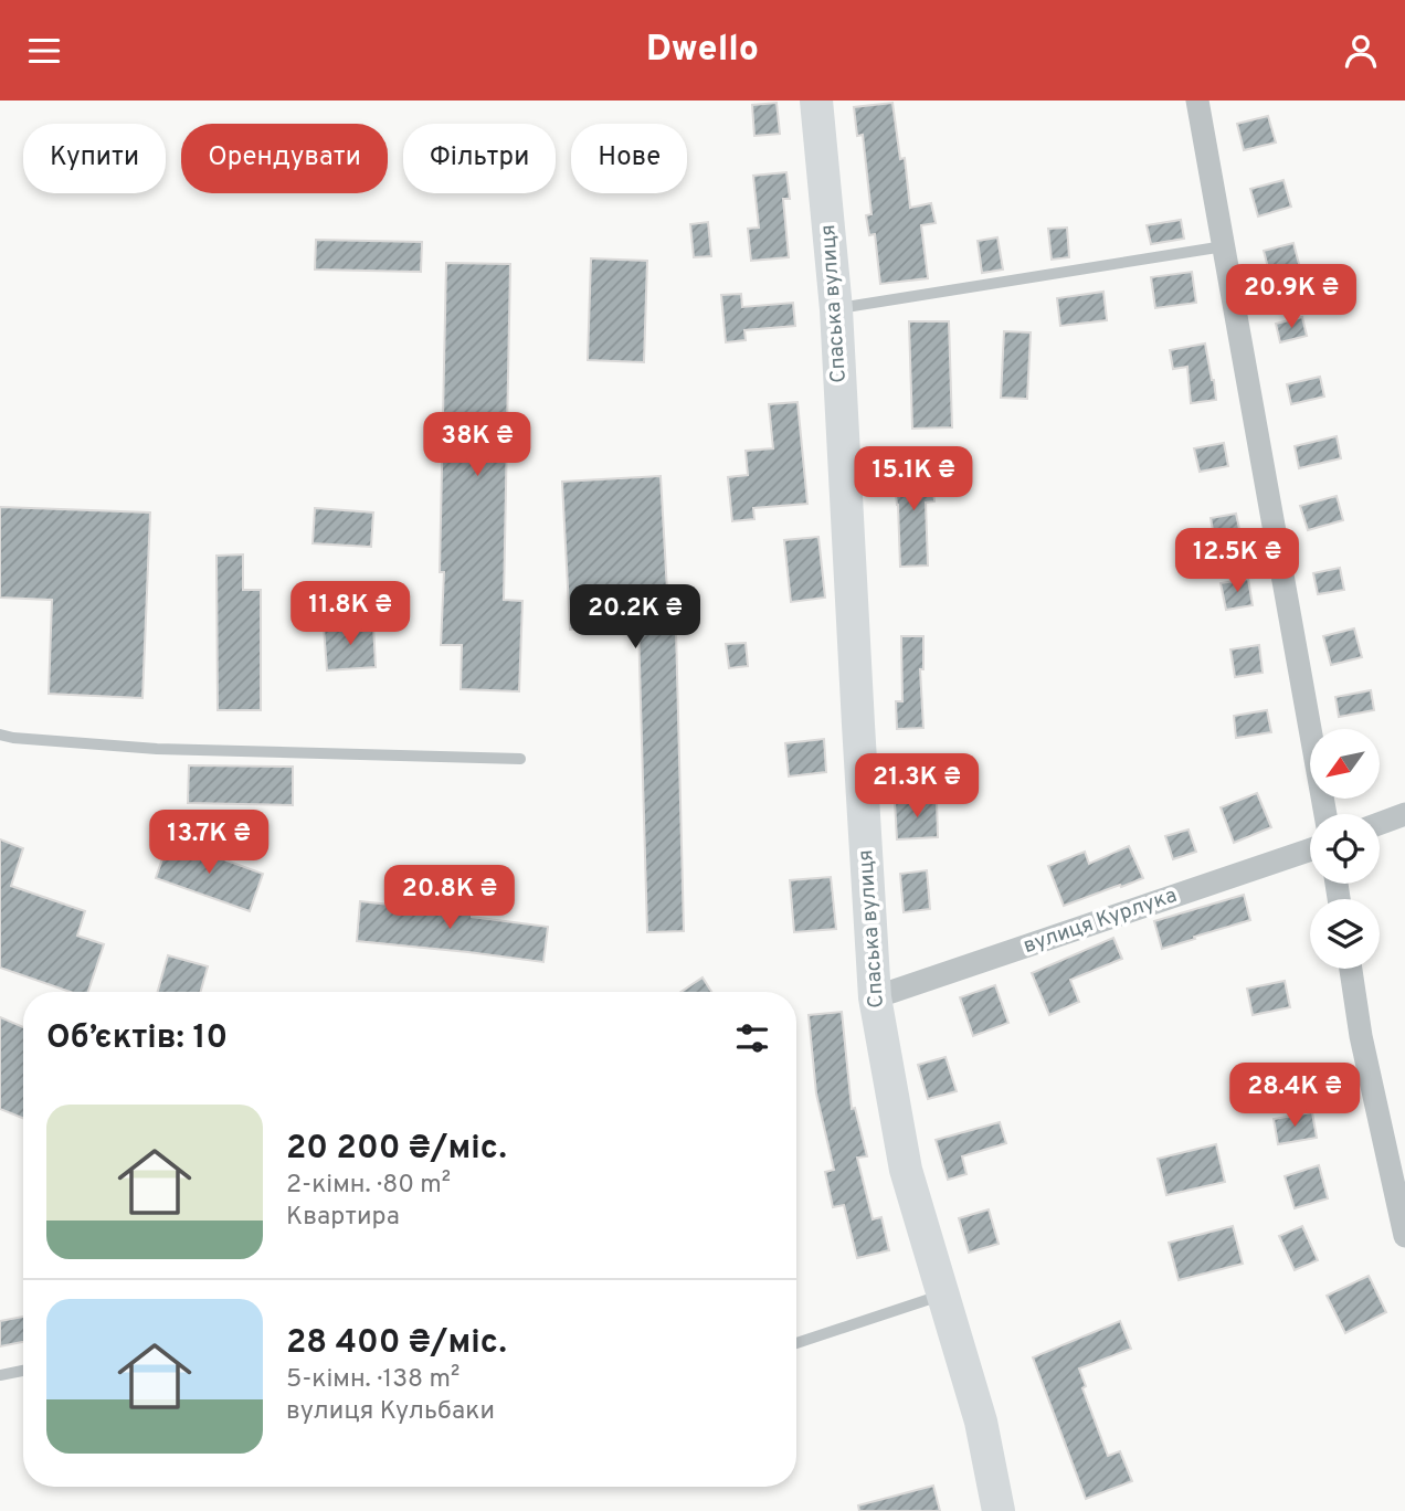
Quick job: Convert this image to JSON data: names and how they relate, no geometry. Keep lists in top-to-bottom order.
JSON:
{
  "streets": {
    "street": ["Спаська вулиця", "вулиця Курлука"]
  },
  "crossings": [
    ["Спаська вулиця", "вулиця Курлука"]
  ],
  "north": "bottom left",
  "page": {
    "header": "Dwello",
    "chip": [
      "Купити",
      "Орендувати",
      "Фільтри",
      "Нове"
    ],
    "price": [
      "20.9K ₴",
      "38K ₴",
      "15.1K ₴",
      "12.5K ₴",
      "11.8K ₴",
      "20.2K ₴",
      "21.3K ₴",
      "13.7K ₴",
      "20.8K ₴",
      "28.4K ₴"
    ],
    "heading": "Об’єктів: 10",
    "list": [
      {
        "name": "20 200 ₴/міс.",
        "note": "2-кімн. · 80 m² · Квартира"
      },
      {
        "name": "28 400 ₴/міс.",
        "note": "5-кімн. · 138 m² · вулиця Кульбаки"
      }
    ]
  }
}
